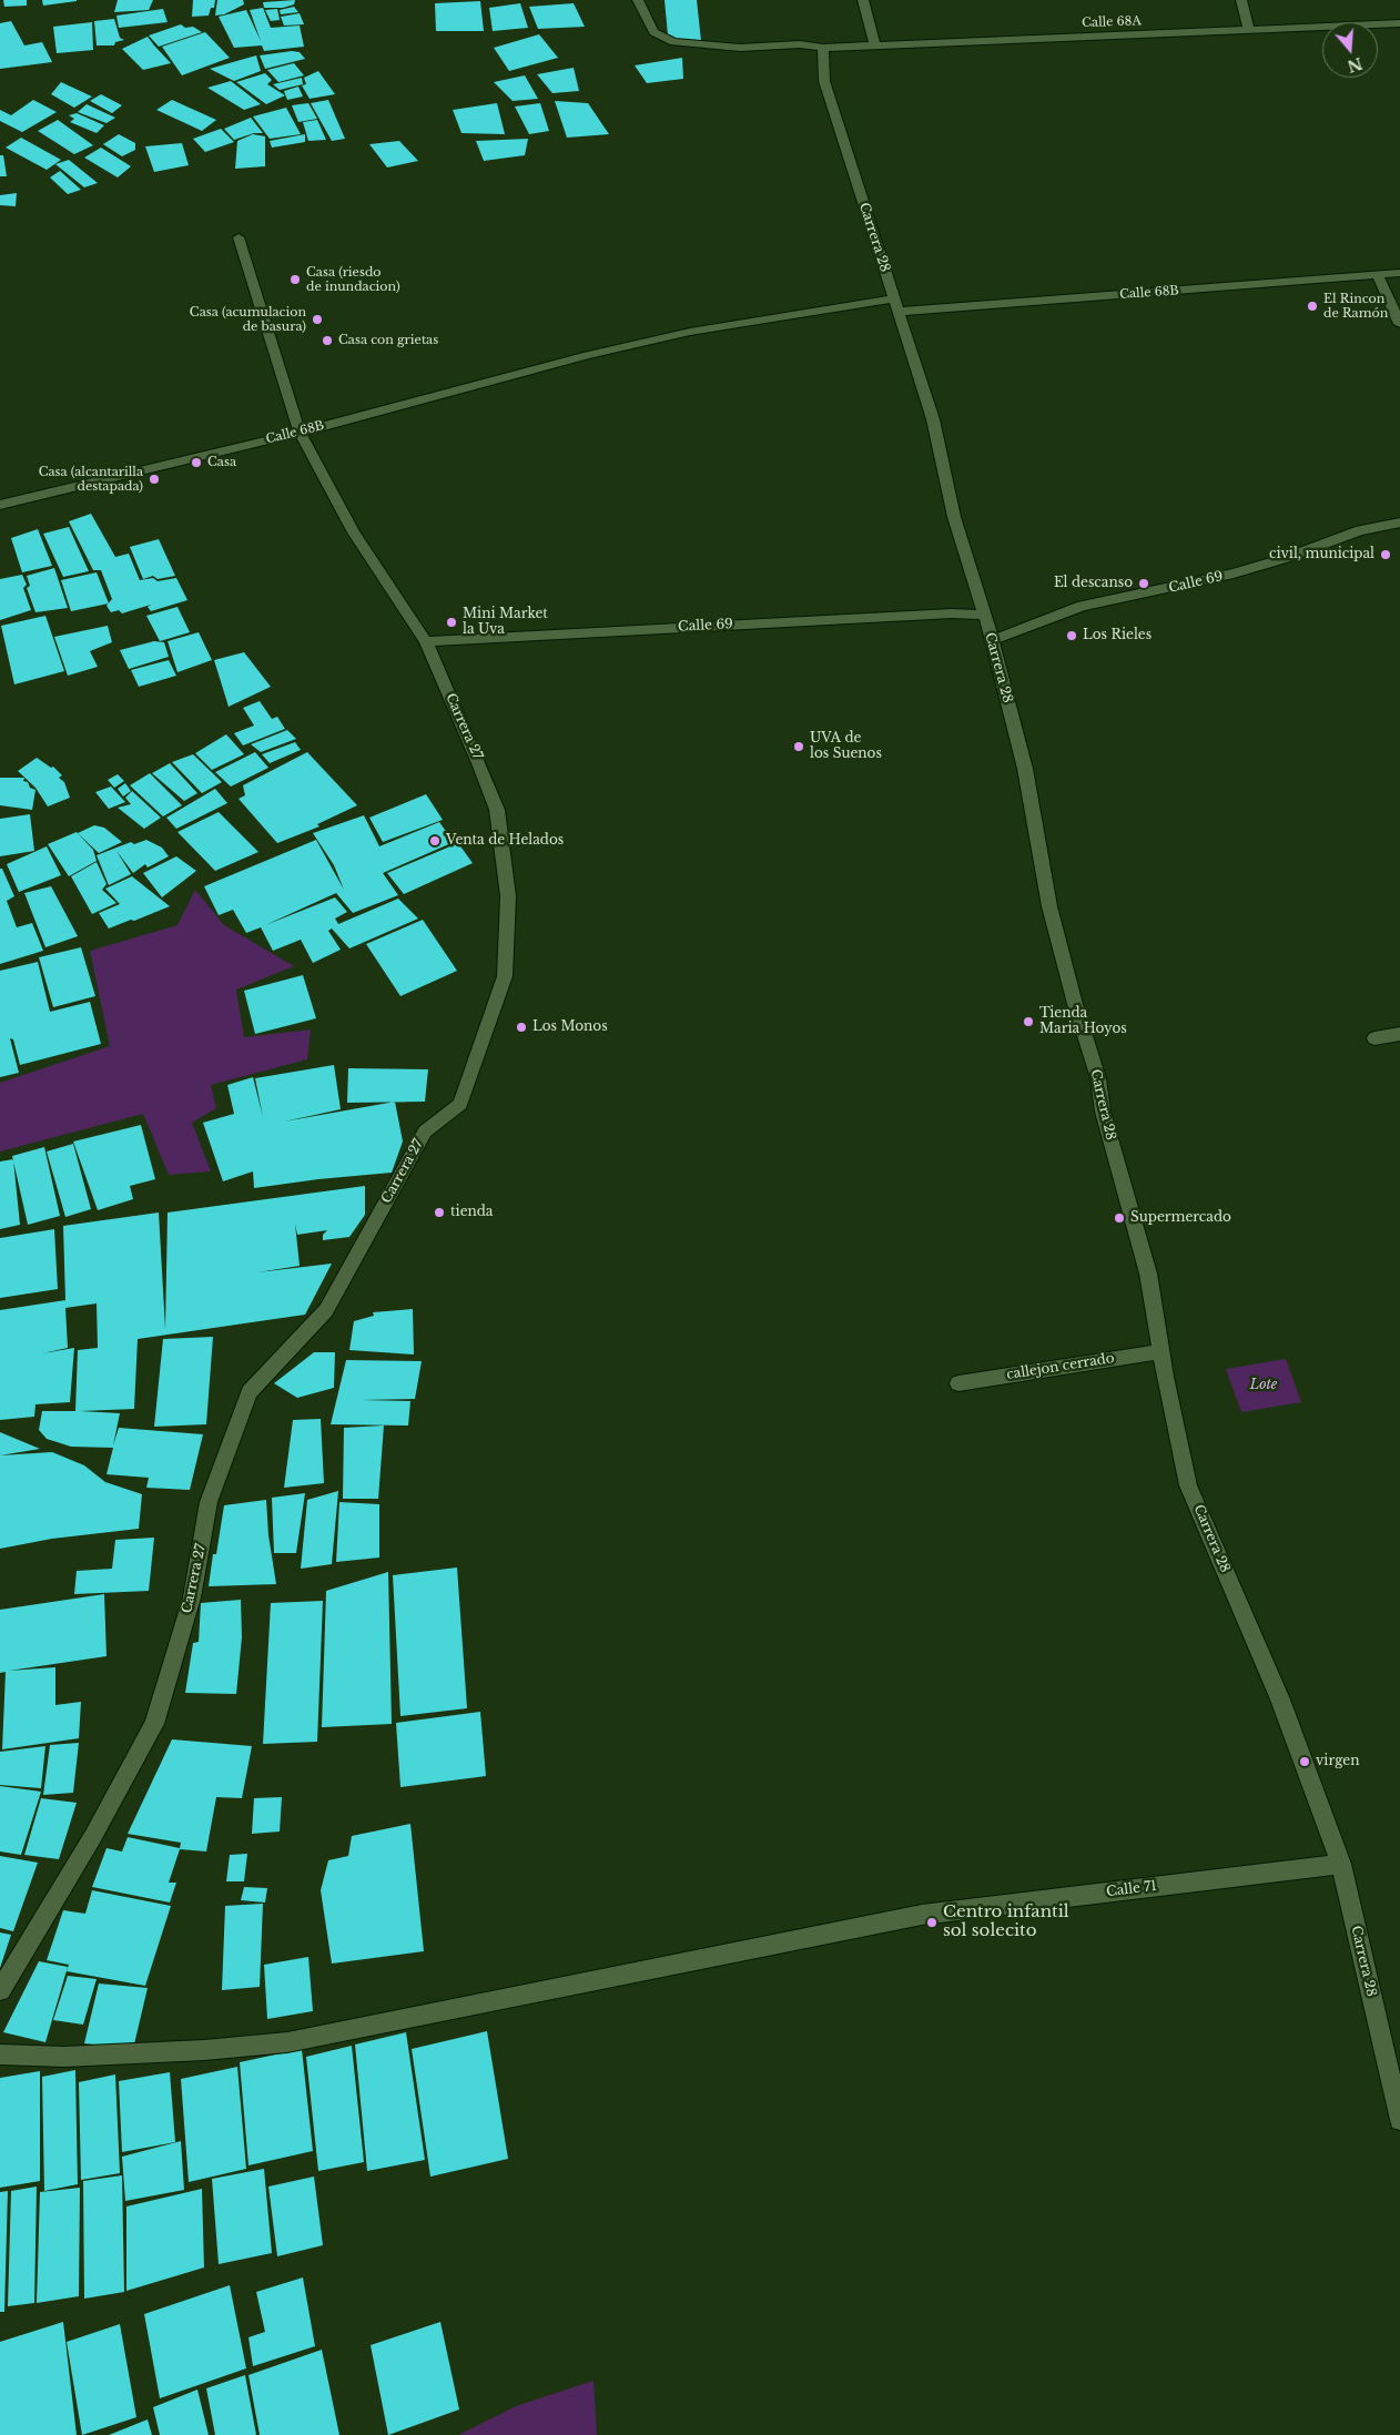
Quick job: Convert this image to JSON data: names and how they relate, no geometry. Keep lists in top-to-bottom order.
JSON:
{
  "streets": {
    "street": [
      "Calle 68A",
      "Carrera 28",
      "Calle 68B",
      "Calle 69",
      "Carrera 27",
      "callejon cerrado",
      "Calle 71"
    ]
  },
  "crossings": [
    ["Calle 68A", "Carrera 28"],
    ["Carrera 28", "Calle 68B"],
    ["Carrera 28", "Calle 69"],
    ["Carrera 28", "callejon cerrado"],
    ["Carrera 28", "Calle 71"],
    ["Calle 68B", "Carrera 27"],
    ["Calle 69", "Carrera 27"]
  ],
  "parks": ["Lote"],
  "places": [
    "Casa (riesdo de inundacion)",
    "El Rincon de Ramón",
    "Casa (acumulacion de basura)",
    "Casa con grietas",
    "Casa",
    "Casa (alcantarilla destapada)",
    "civil, municipal",
    "El descanso",
    "Mini Market la Uva",
    "Los Rieles",
    "UVA de los Suenos",
    "Venta de Helados",
    "Tienda Maria Hoyos",
    "Los Monos",
    "tienda",
    "Supermercado",
    "virgen",
    "Centro infantil sol solecito"
  ],
  "north": "bottom"
}
